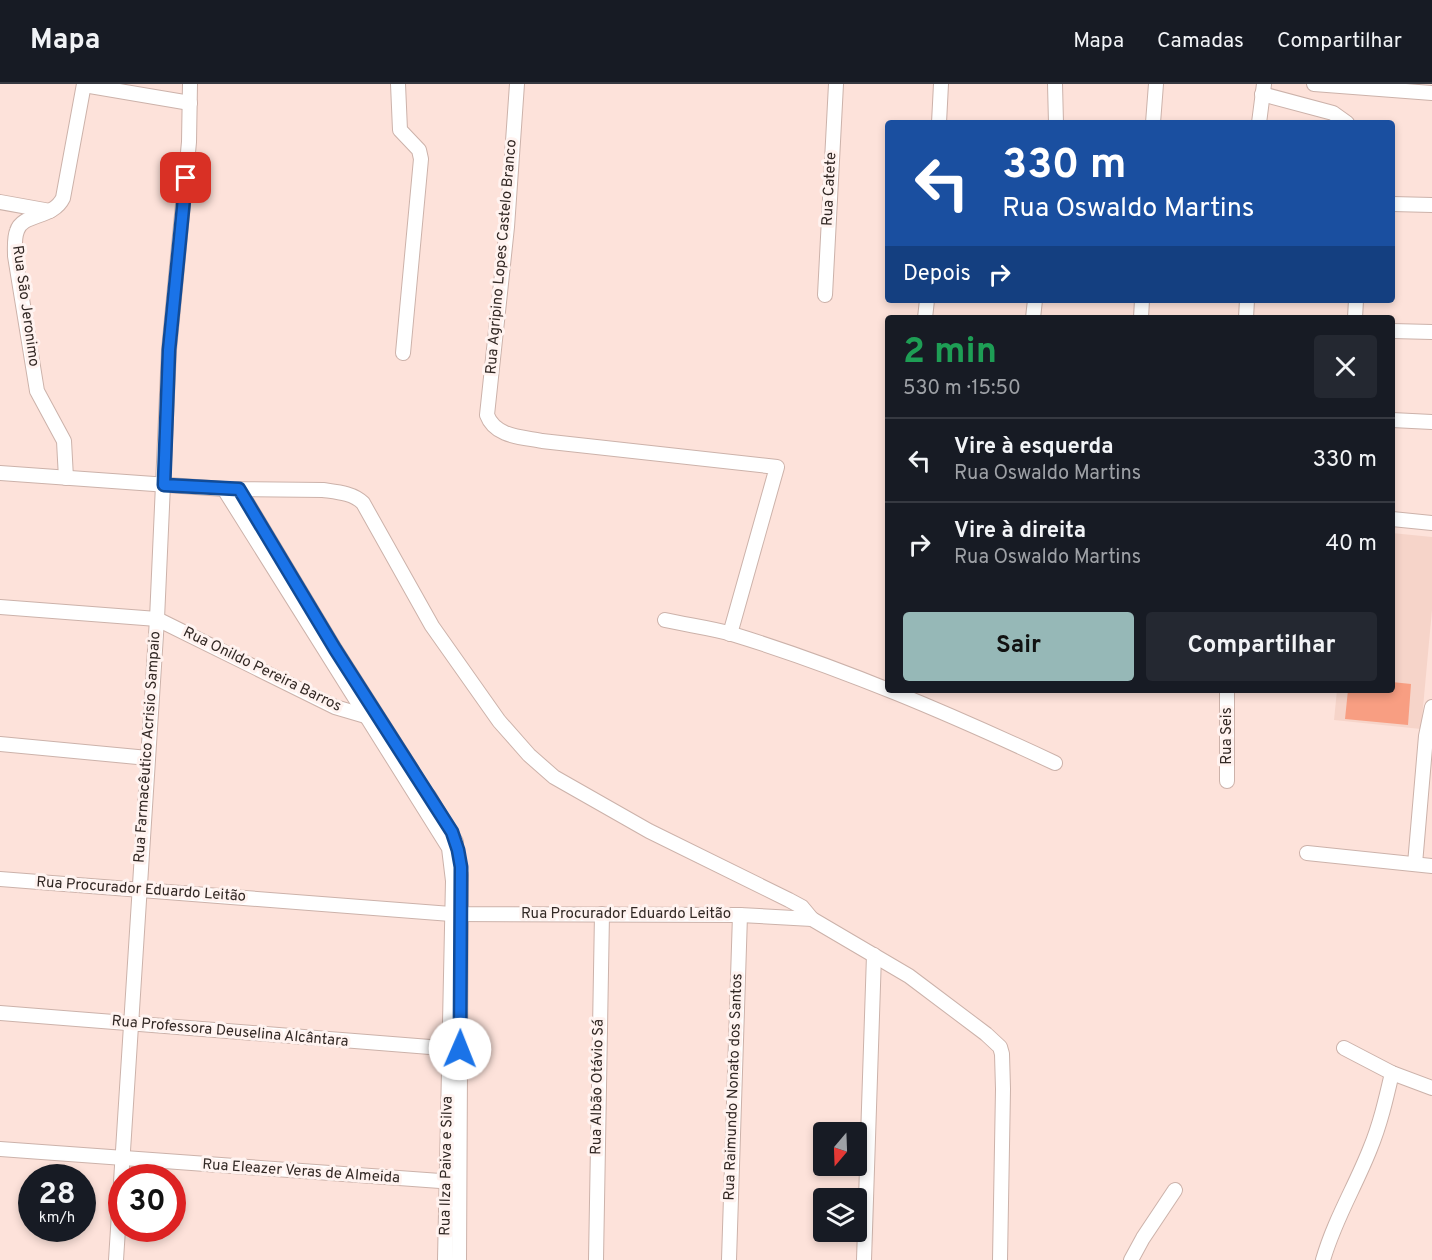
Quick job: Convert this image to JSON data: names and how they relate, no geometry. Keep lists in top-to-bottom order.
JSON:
{
  "streets": {
    "street": [
      "Rua Catete",
      "Rua Agripino Lopes Castelo Branco",
      "Rua São Jeronimo",
      "Rua Onildo Pereira Barros",
      "Rua Seis",
      "Rua Farmacêutico Acrisio Sampaio",
      "Rua Procurador Eduardo Leitão",
      "Rua Professora Deuselina Alcântara",
      "Rua Albão Otávio Sá",
      "Rua Raimundo Nonato dos Santos",
      "Rua Ilza Paiva e Silva",
      "Rua Eleazer Veras de Almeida"
    ]
  },
  "crossings": [
    ["Rua Onildo Pereira Barros", "Rua Farmacêutico Acrisio Sampaio"],
    ["Rua Onildo Pereira Barros", "Rua Ilza Paiva e Silva"],
    ["Rua Farmacêutico Acrisio Sampaio", "Rua Procurador Eduardo Leitão"],
    ["Rua Farmacêutico Acrisio Sampaio", "Rua Professora Deuselina Alcântara"],
    ["Rua Farmacêutico Acrisio Sampaio", "Rua Eleazer Veras de Almeida"],
    ["Rua Procurador Eduardo Leitão", "Rua Albão Otávio Sá"],
    ["Rua Procurador Eduardo Leitão", "Rua Raimundo Nonato dos Santos"],
    ["Rua Procurador Eduardo Leitão", "Rua Ilza Paiva e Silva"],
    ["Rua Professora Deuselina Alcântara", "Rua Ilza Paiva e Silva"],
    ["Rua Ilza Paiva e Silva", "Rua Eleazer Veras de Almeida"]
  ],
  "north": "bottom",
  "page": {
    "header": "Mapa",
    "nav": ["Mapa", "Camadas", "Compartilhar"],
    "turn": ["330 m", "Rua Oswaldo Martins"],
    "then": "Depois",
    "heading": ["2 min", "530 m · 15:50"],
    "list": [
      {
        "name": "Vire à esquerda",
        "note": "Rua Oswaldo Martins",
        "value": "330 m"
      },
      {
        "name": "Vire à direita",
        "note": "Rua Oswaldo Martins",
        "value": "40 m"
      }
    ],
    "buttons": ["Sair", "Compartilhar"],
    "speed": "28 km/h",
    "limit": "30"
  }
}
